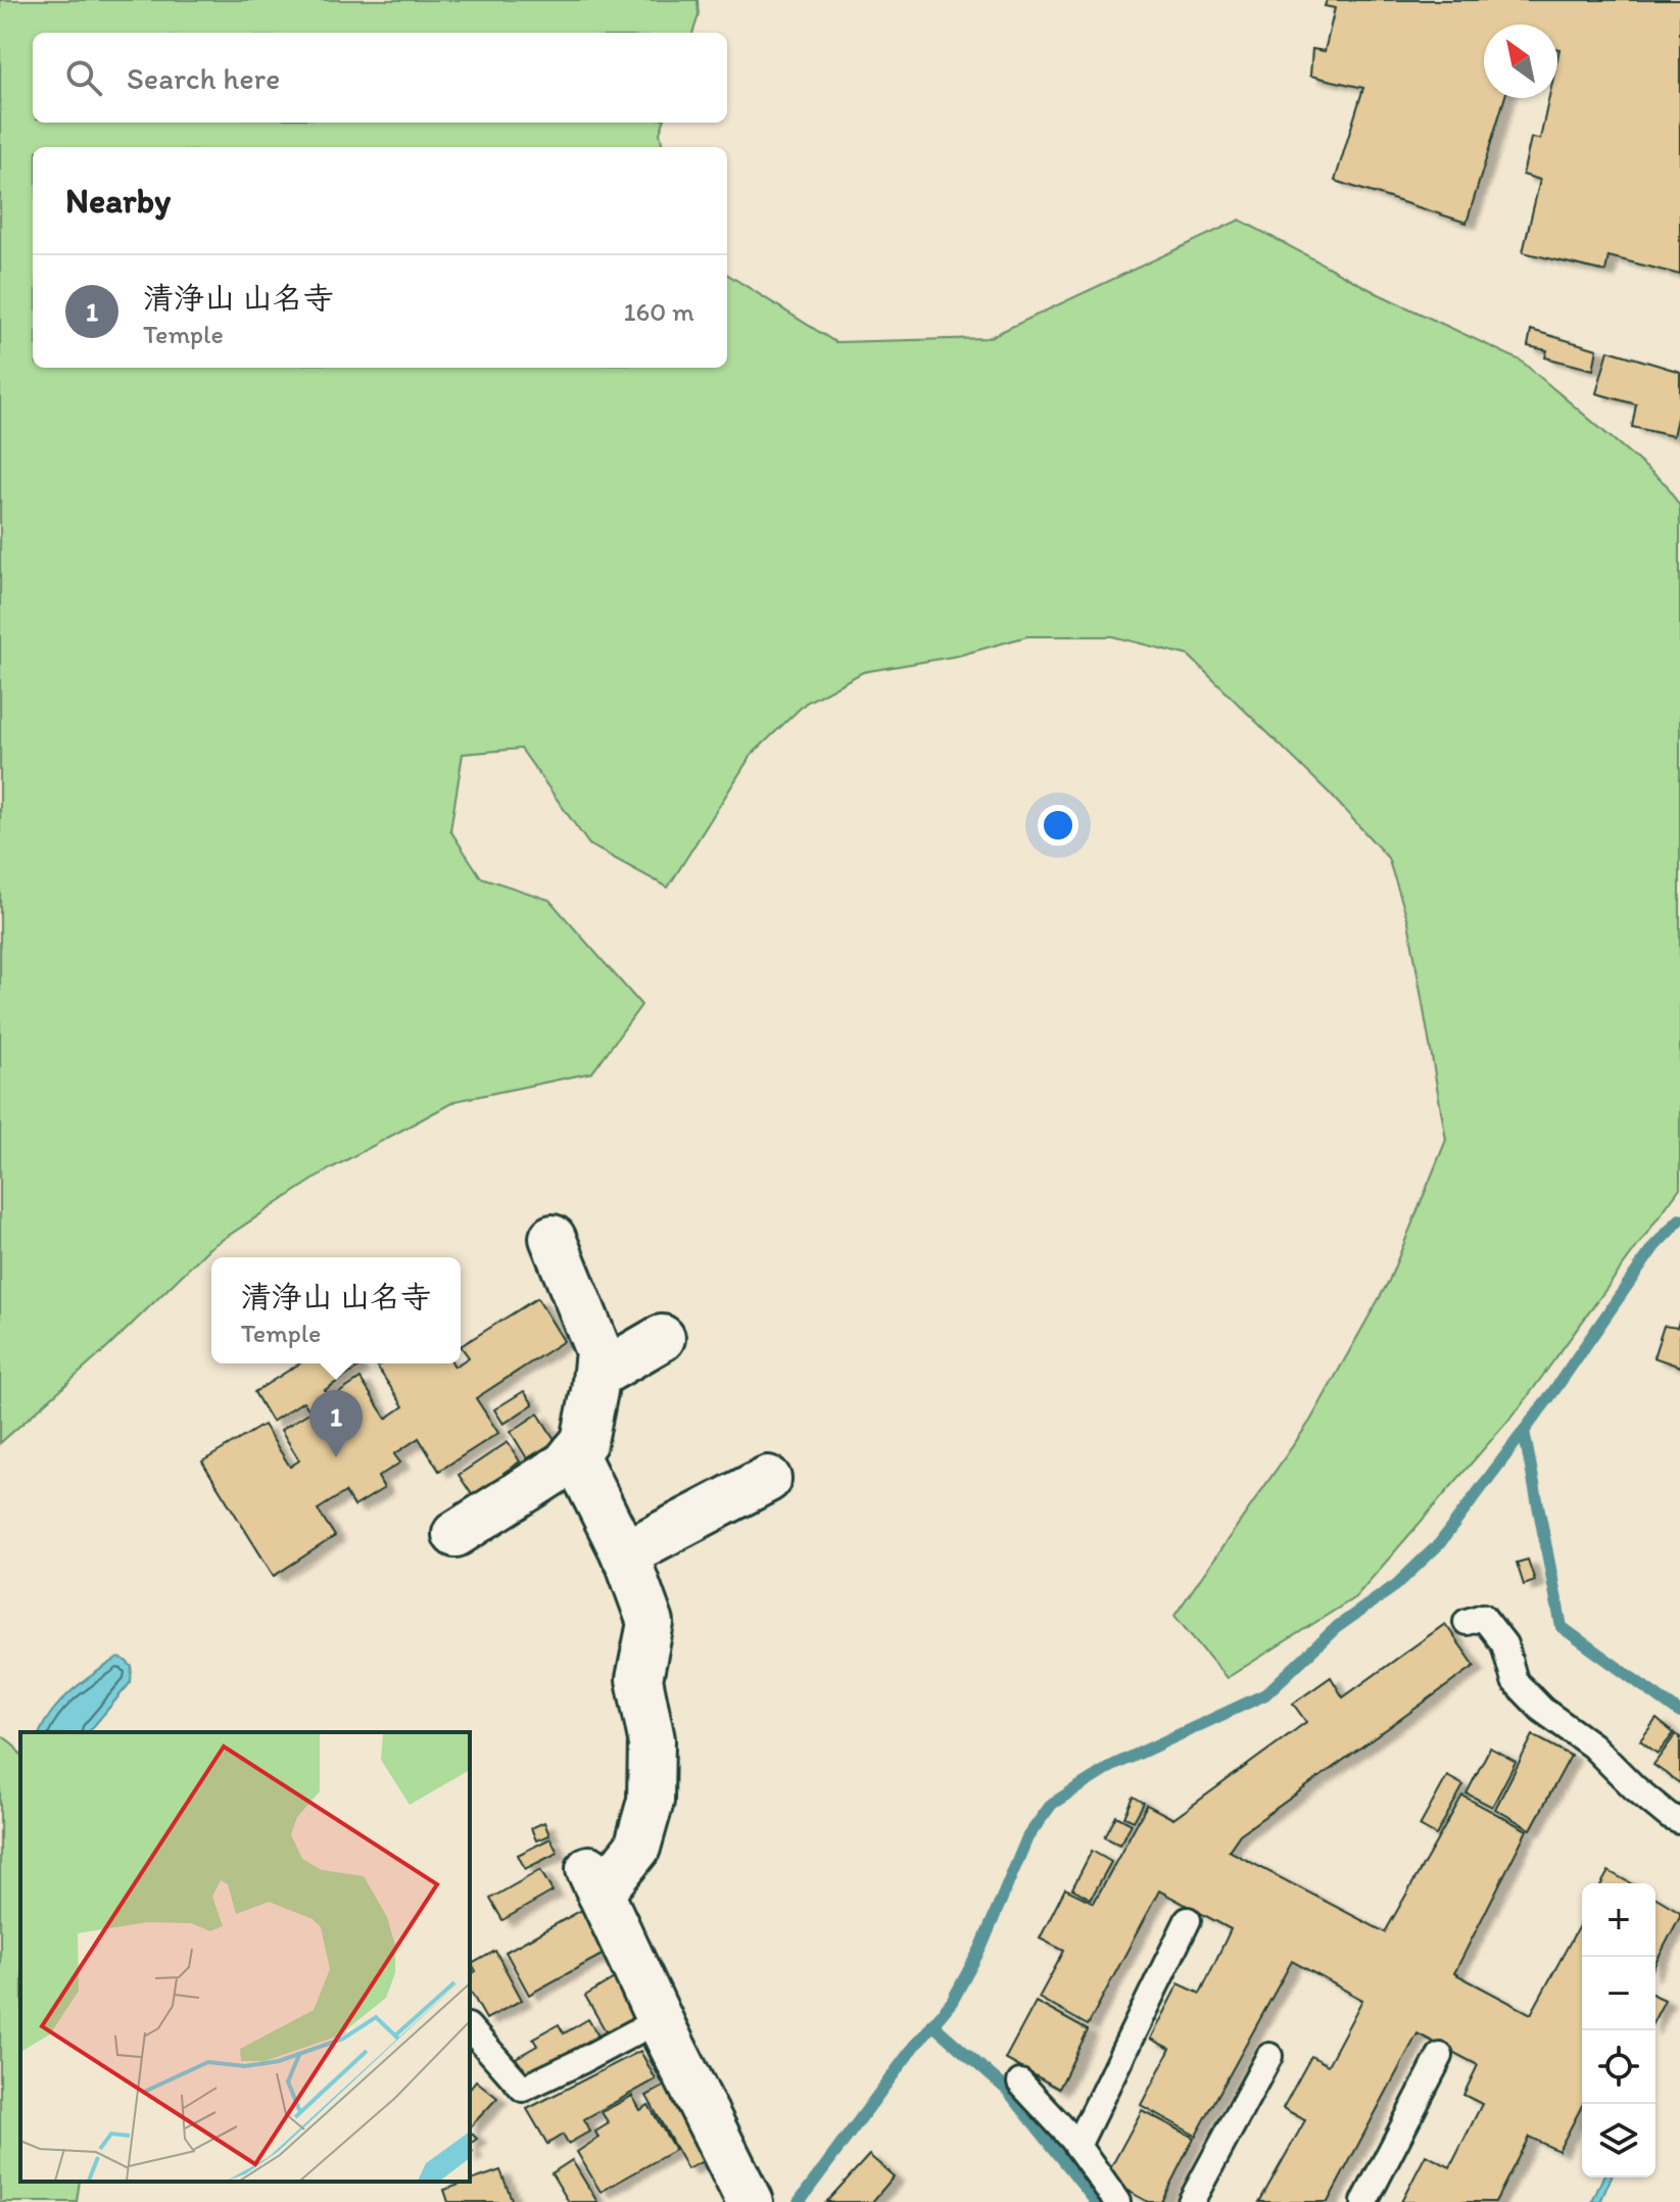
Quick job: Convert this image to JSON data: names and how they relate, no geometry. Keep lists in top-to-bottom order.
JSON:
{
  "north": "top left",
  "page": {
    "search": "Search here",
    "heading": "Nearby",
    "list": [
      {
        "mark": "1",
        "name": "清浄山 山名寺",
        "note": "Temple",
        "value": "160 m"
      }
    ],
    "popup": ["清浄山 山名寺", "Temple"],
    "pins": "1",
    "map_buttons": ["+", "−"]
  }
}
